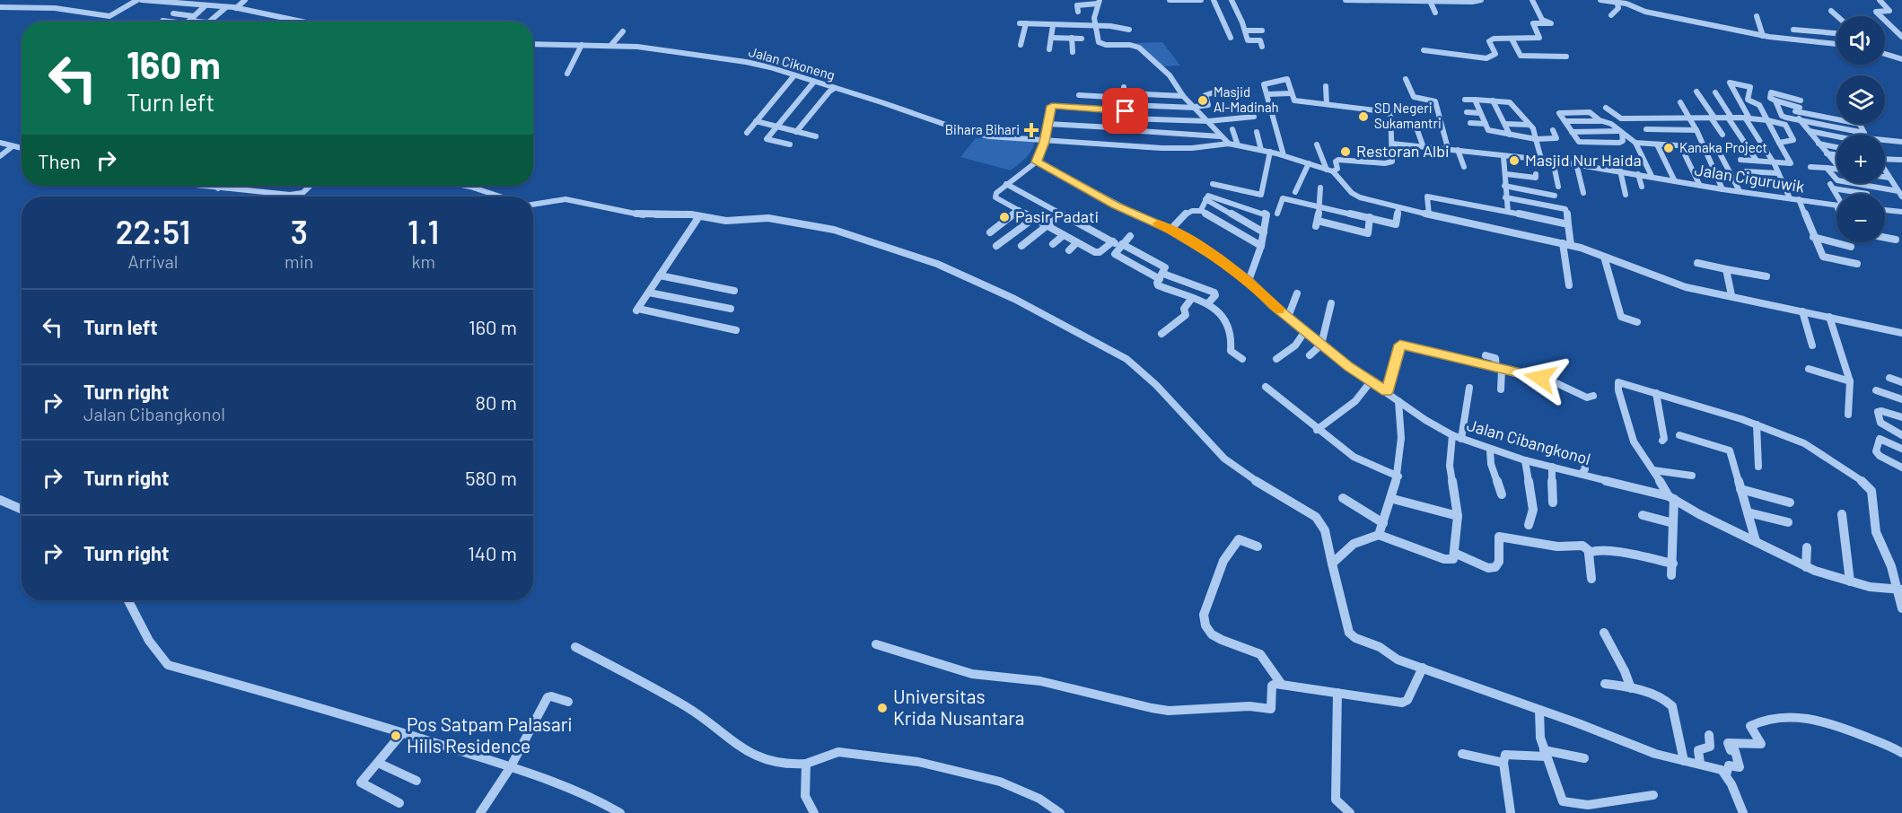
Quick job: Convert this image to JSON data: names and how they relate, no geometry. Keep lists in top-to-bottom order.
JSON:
{
  "streets": {
    "street": ["Jalan Cikoneng", "Jalan Ciguruwik", "Jalan Cibangkonol"]
  },
  "places": {
    "other": [
      "Masjid Al-Madinah",
      "SD Negeri Sukamantri",
      "Kanaka Project",
      "Restoran Albi",
      "Masjid Nur Haida",
      "Pasir Padati",
      "Universitas Krida Nusantara",
      "Pos Satpam Palasari Hills Residence"
    ],
    "health": ["Bihara Bihari"]
  },
  "page": {
    "map_buttons": ["+", "−"],
    "turn": ["160 m", "Turn left"],
    "then": "Then",
    "eta": [
      "22:51",
      "Arrival",
      "3",
      "min",
      "1.1",
      "km"
    ],
    "list": [
      {
        "name": "Turn left",
        "value": "160 m"
      },
      {
        "name": "Turn right",
        "note": "Jalan Cibangkonol",
        "value": "80 m"
      },
      {
        "name": "Turn right",
        "value": "580 m"
      },
      {
        "name": "Turn right",
        "value": "140 m"
      }
    ]
  }
}
